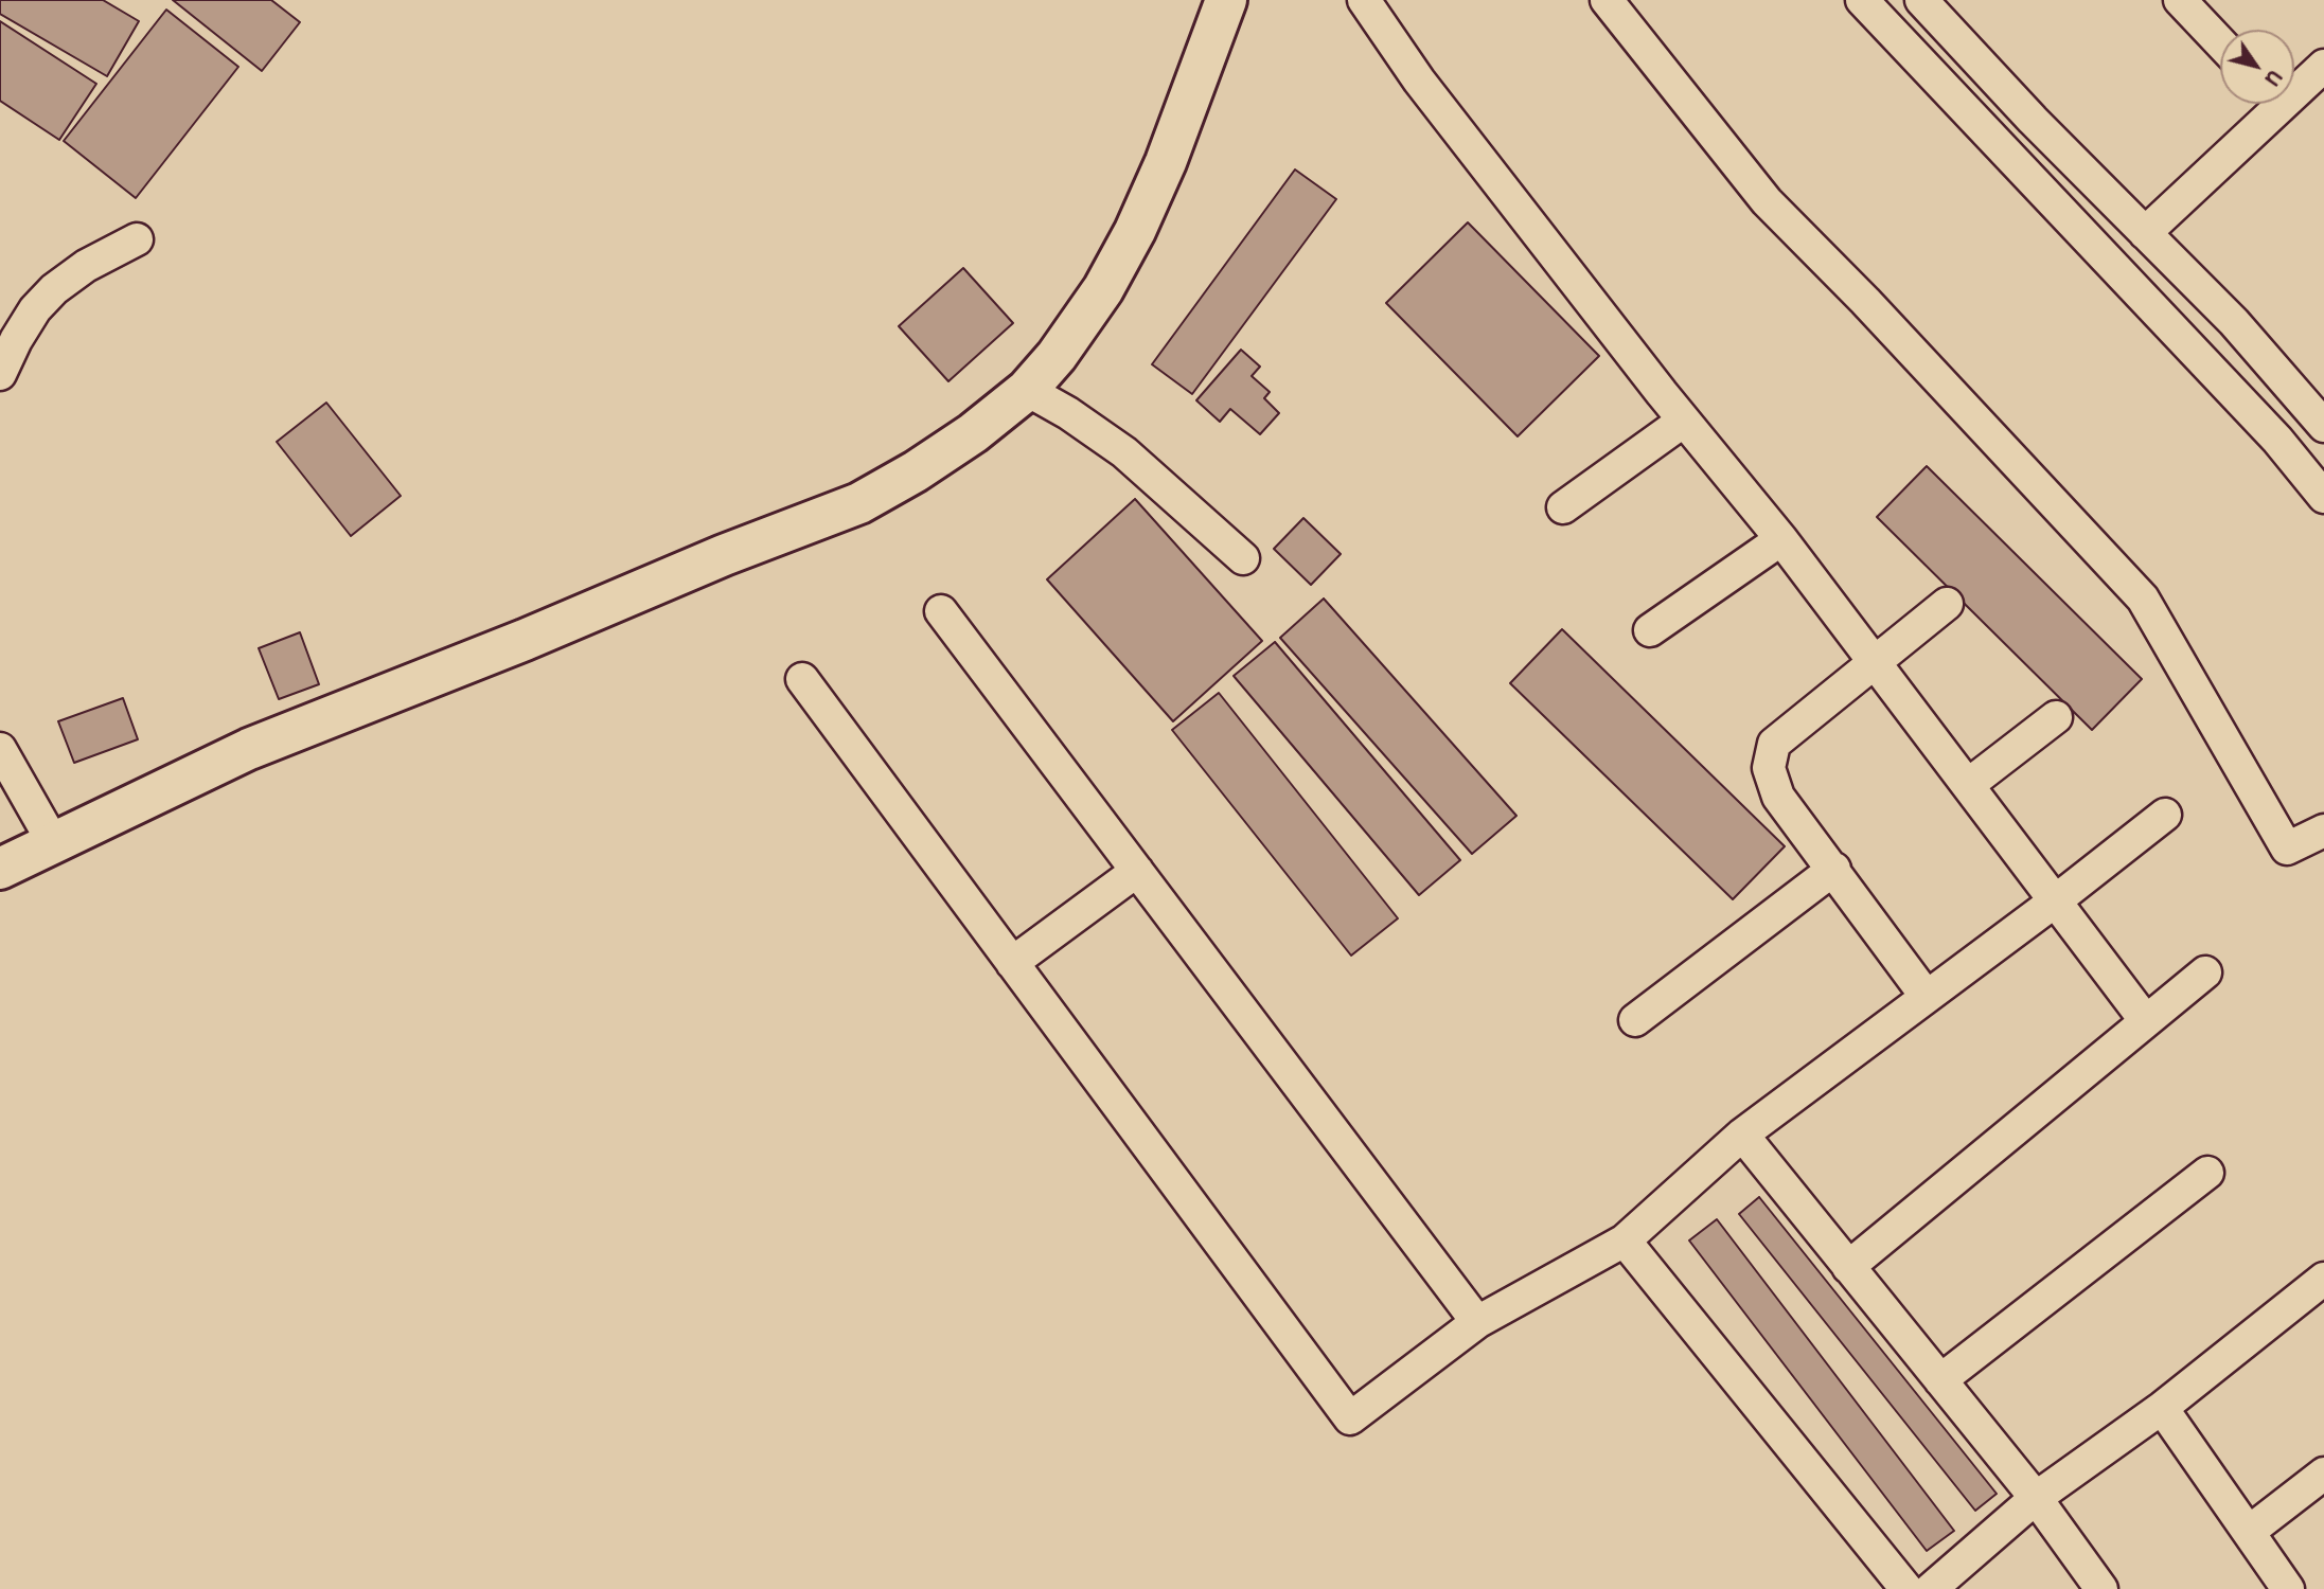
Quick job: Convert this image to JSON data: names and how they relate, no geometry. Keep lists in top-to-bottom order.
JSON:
{
  "north": "bottom right"
}
